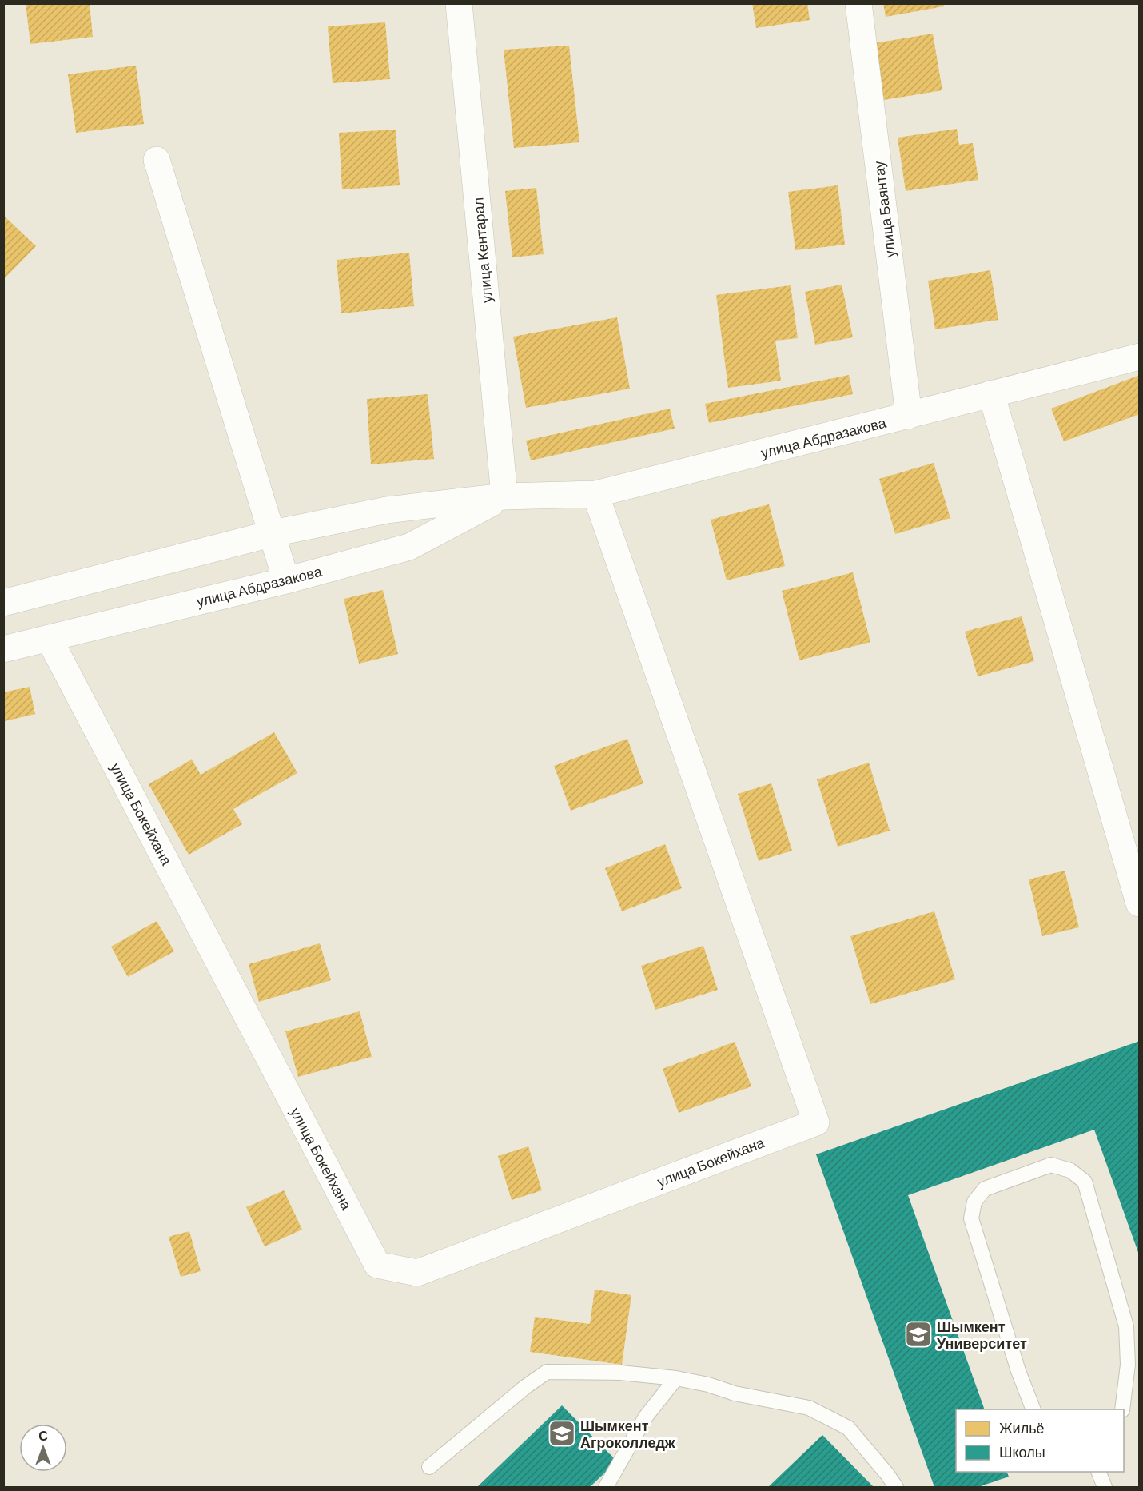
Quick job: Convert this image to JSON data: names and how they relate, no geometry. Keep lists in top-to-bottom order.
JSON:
{
  "streets": {
    "street": [
      "улица Баянтау",
      "улица Кентарал",
      "улица Абдразакова",
      "улица Бокейхана"
    ]
  },
  "crossings": [
    ["улица Баянтау", "улица Абдразакова"],
    ["улица Кентарал", "улица Абдразакова"],
    ["улица Абдразакова", "улица Бокейхана"]
  ],
  "places": {
    "school or university": ["Шымкент Университет", "Шымкент Агроколледж"]
  },
  "legend": ["Жильё", "Школы"],
  "north": "top"
}
